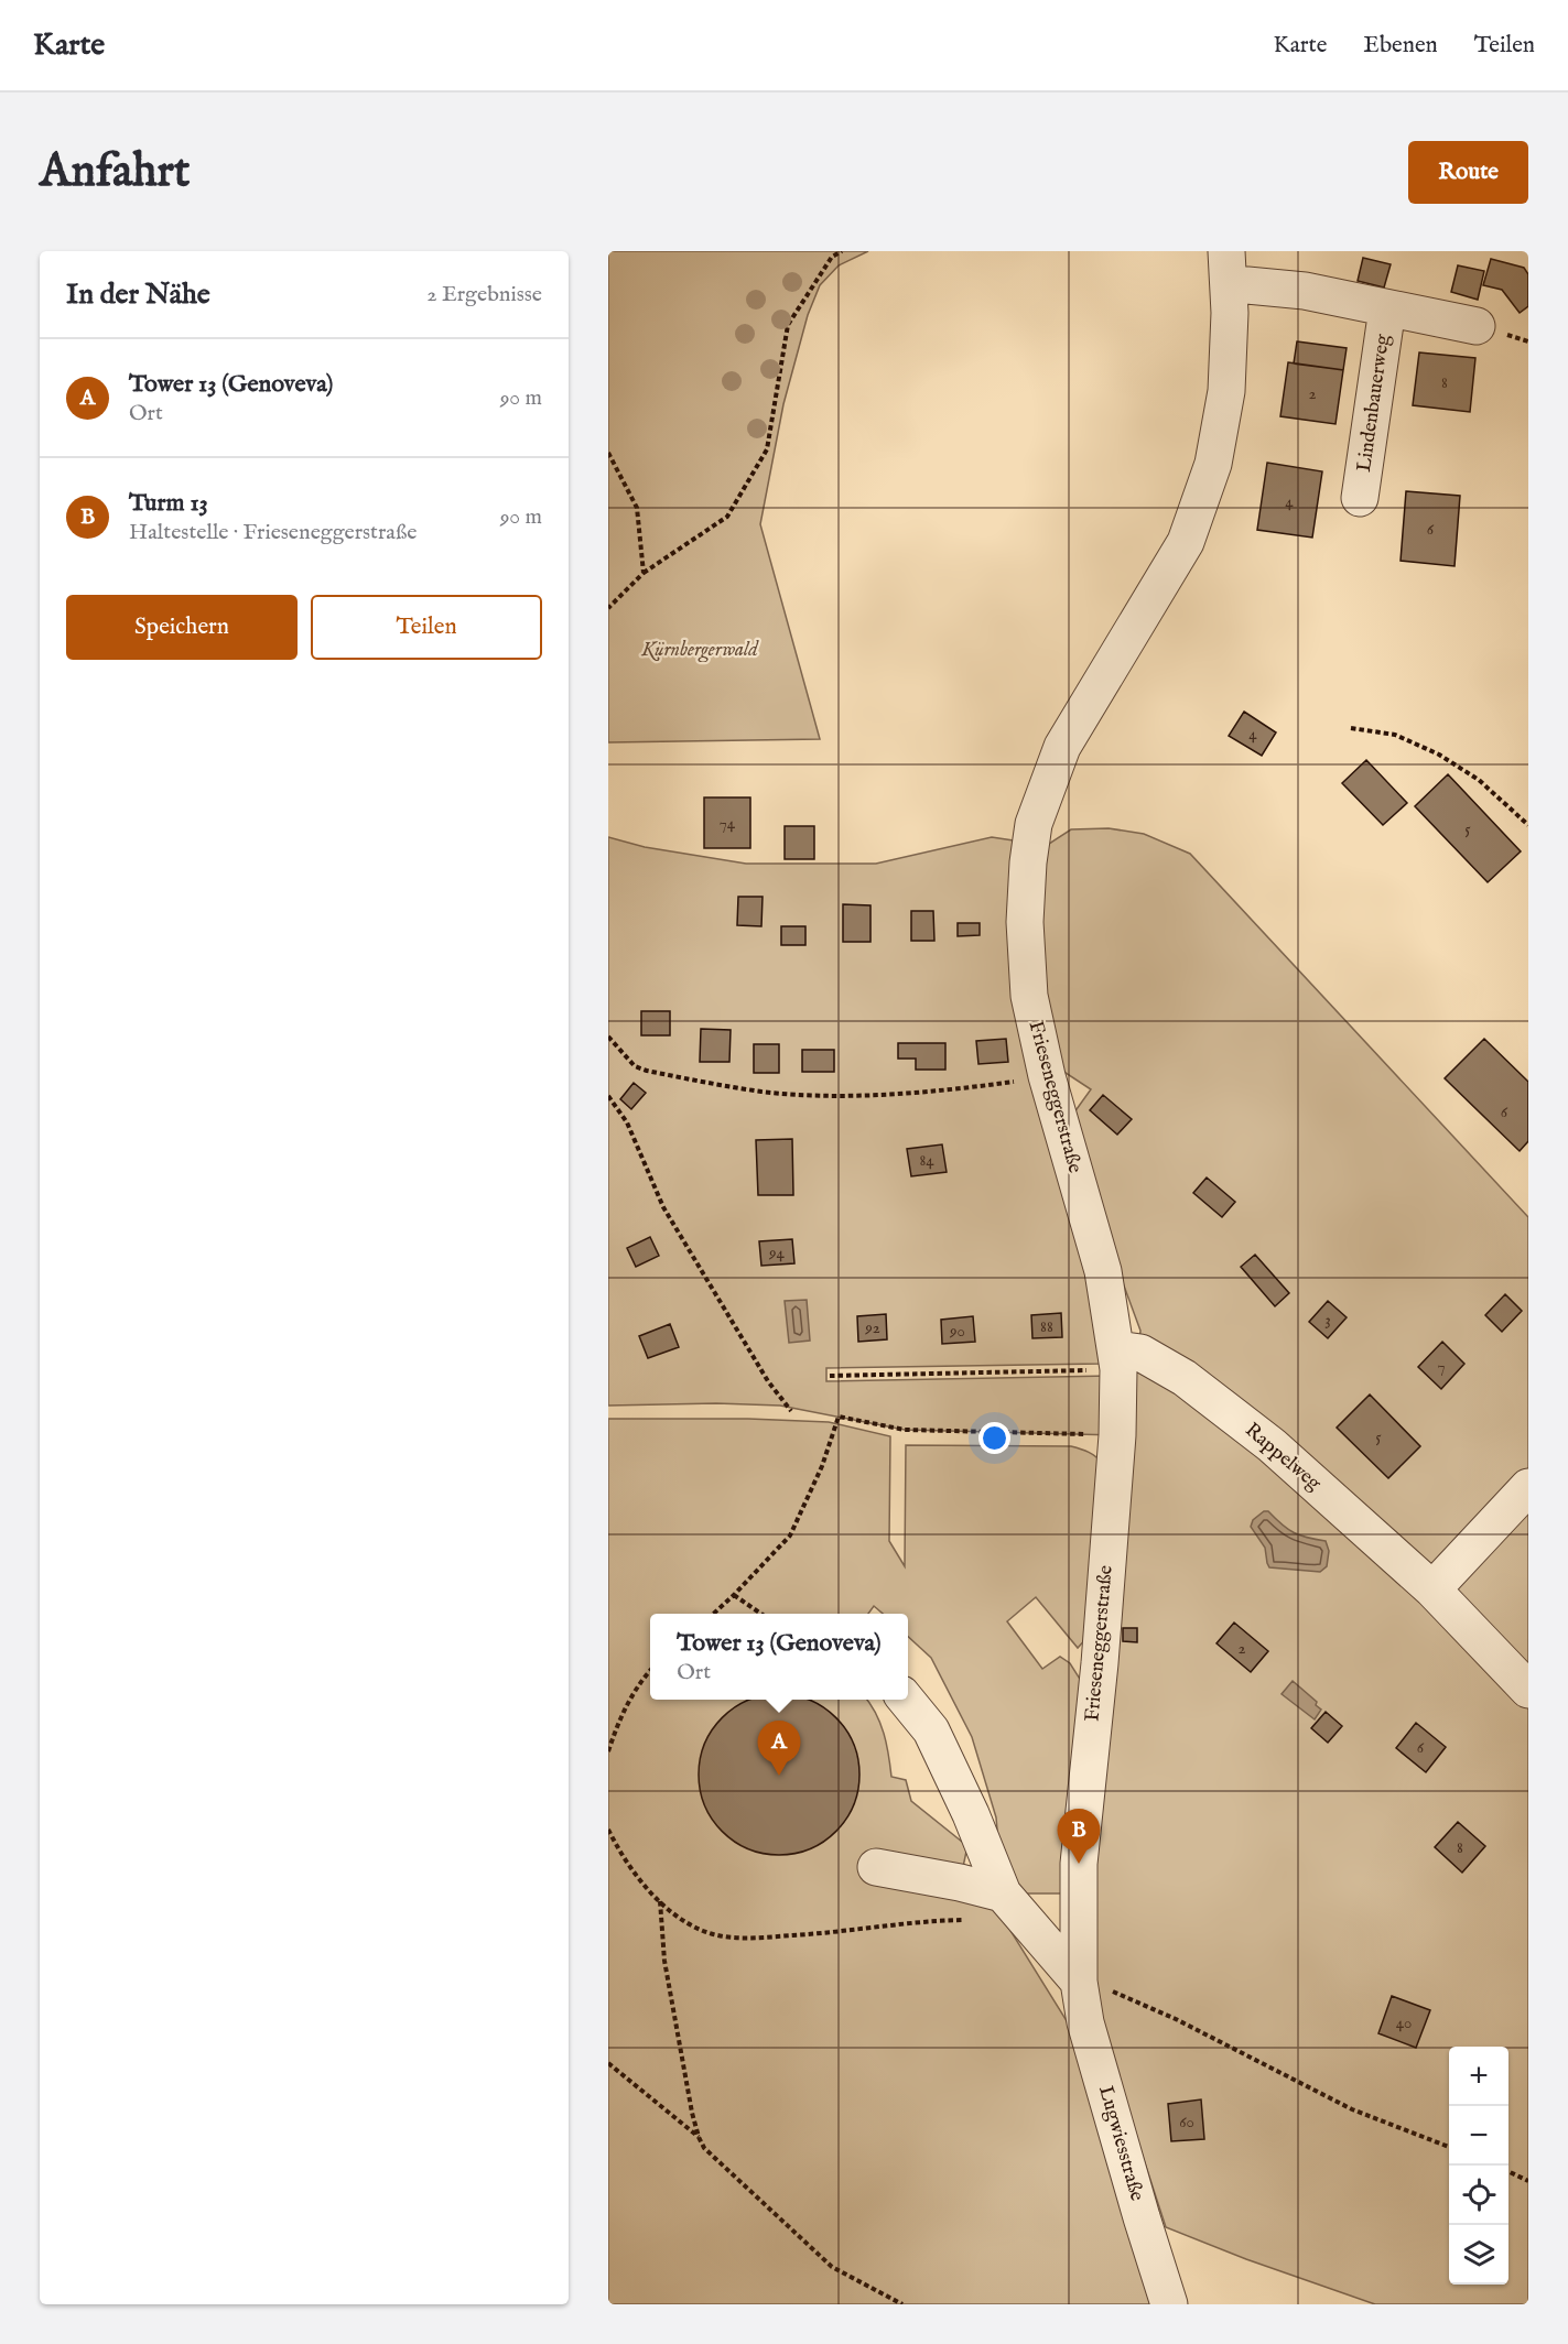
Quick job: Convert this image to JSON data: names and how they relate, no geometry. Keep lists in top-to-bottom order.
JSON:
{
  "streets": {
    "street": [
      "Lindenbauerweg",
      "Frieseneggerstraße",
      "Rappelweg",
      "Lugwiesstraße"
    ]
  },
  "crossings": [
    ["Lindenbauerweg", "Frieseneggerstraße"],
    ["Frieseneggerstraße", "Rappelweg"],
    ["Frieseneggerstraße", "Lugwiesstraße"]
  ],
  "parks": ["Kürnbergerwald"],
  "house_numbers": [
    "8",
    "2",
    "4",
    "6",
    "4",
    "74",
    "5",
    "6",
    "84",
    "94",
    "3",
    "88",
    "92",
    "90",
    "7",
    "5",
    "2",
    "6",
    "8",
    "40",
    "60"
  ],
  "page": {
    "header": "Karte",
    "nav": ["Karte", "Ebenen", "Teilen"],
    "buttons": [
      "Route",
      ["Speichern", "Teilen"]
    ],
    "title": "Anfahrt",
    "heading": ["In der Nähe", "2 Ergebnisse"],
    "list": [
      {
        "mark": "A",
        "name": "Tower 13 (Genoveva)",
        "note": "Ort",
        "value": "90 m"
      },
      {
        "mark": "B",
        "name": "Turm 13",
        "note": "Haltestelle · Frieseneggerstraße",
        "value": "90 m"
      }
    ],
    "popup": ["Tower 13 (Genoveva)", "Ort"],
    "pins": ["A", "B"],
    "map_buttons": ["+", "−"]
  }
}
